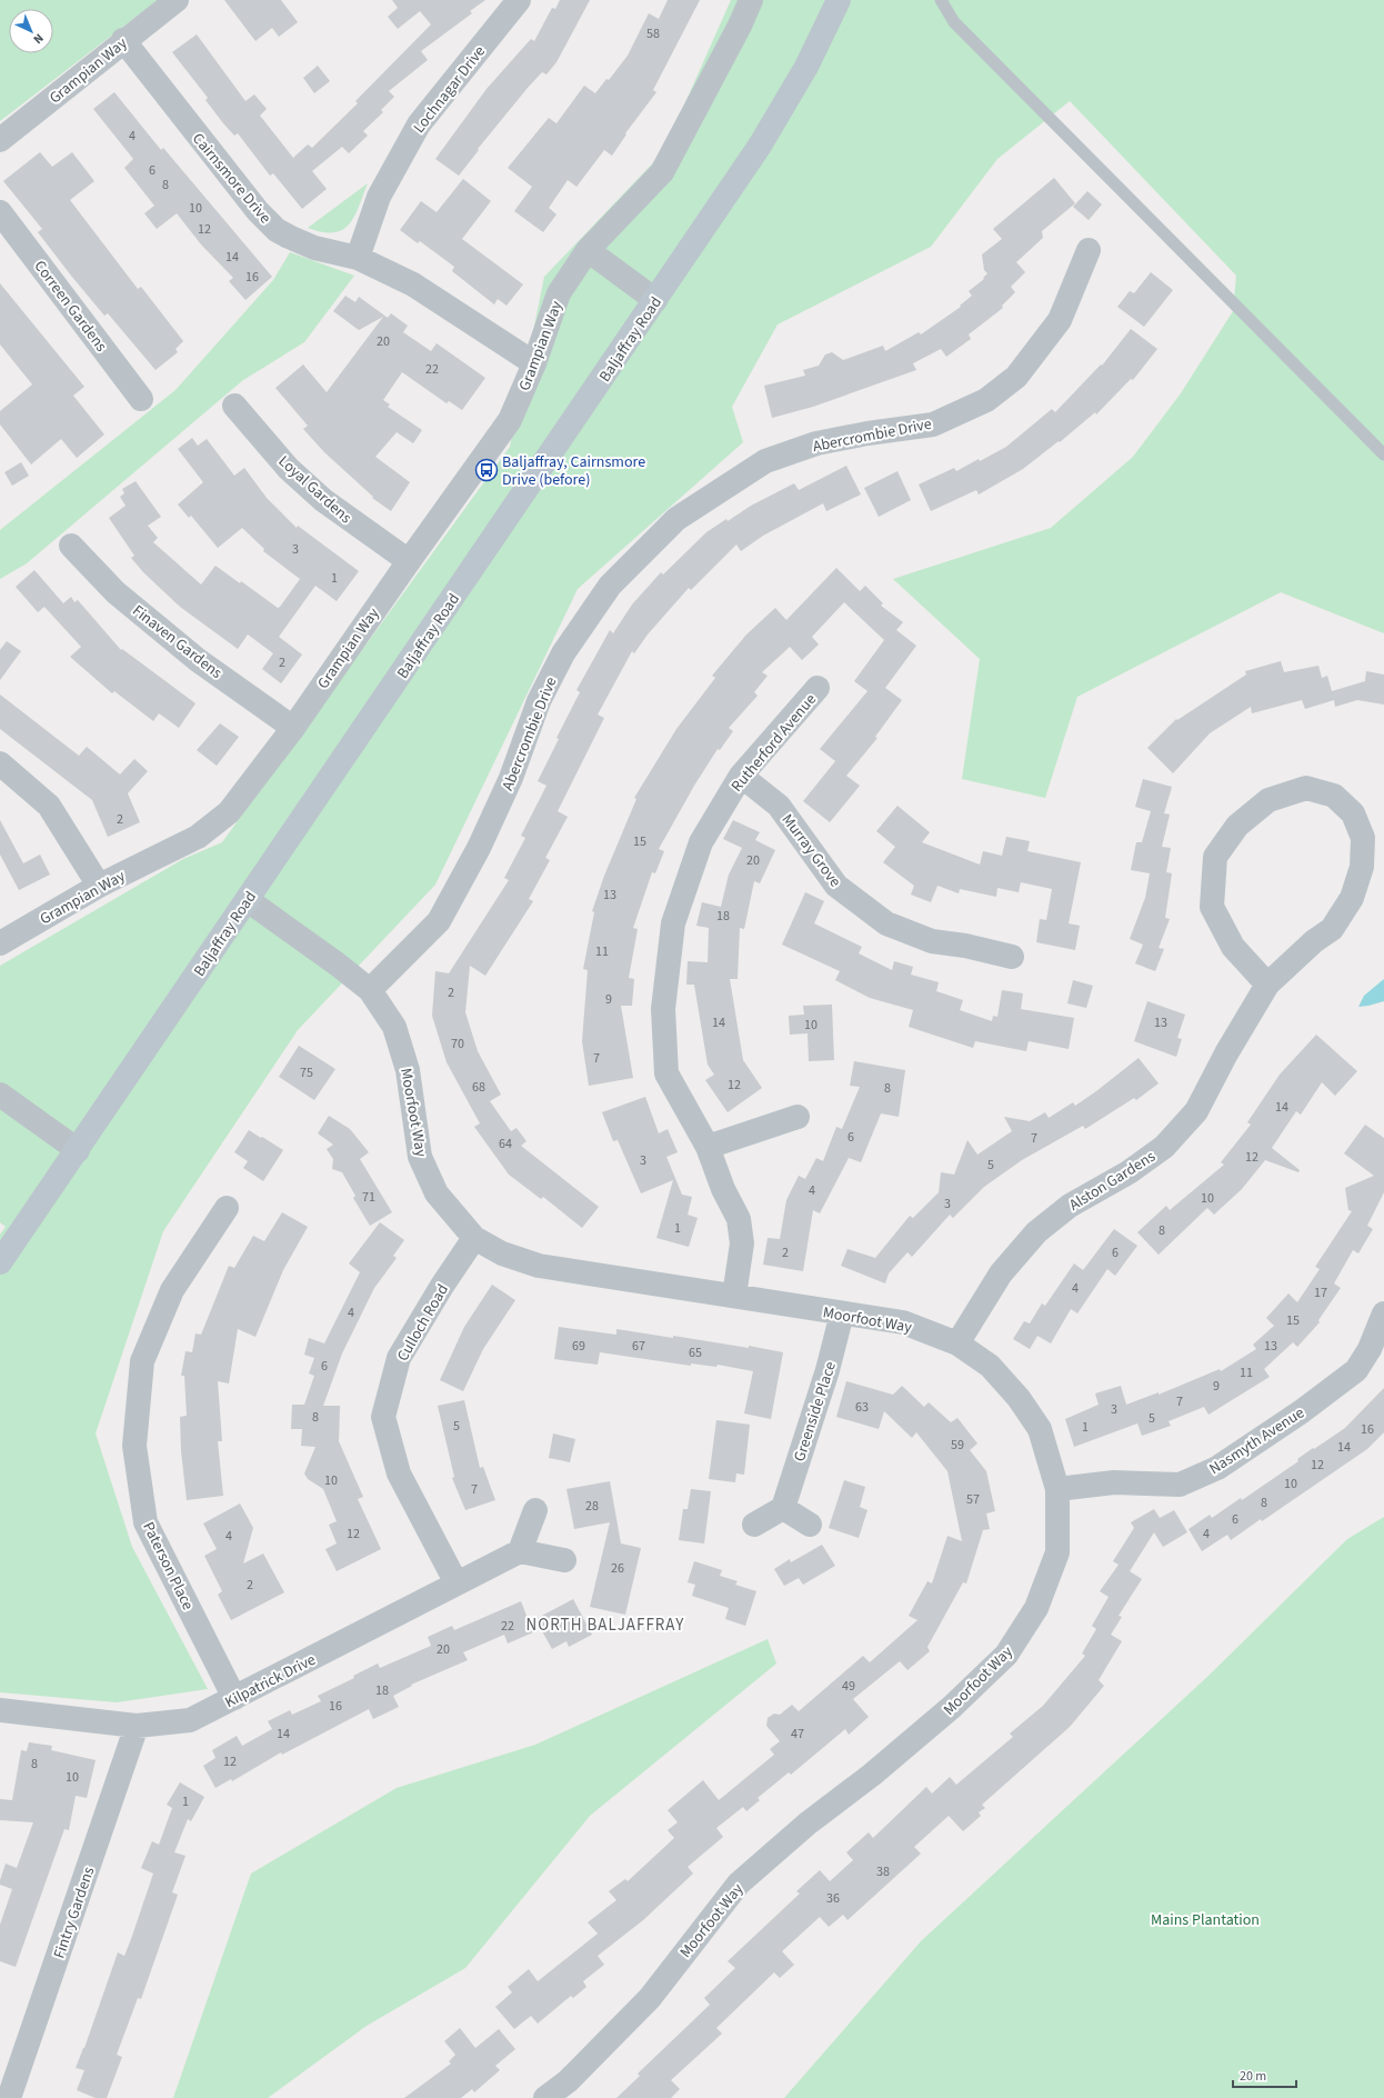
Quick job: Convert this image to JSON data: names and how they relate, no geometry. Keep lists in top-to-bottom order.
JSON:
{
  "streets": {
    "main road": ["Baljaffray Road"],
    "street": [
      "Grampian Way",
      "Lochnagar Drive",
      "Cairnsmore Drive",
      "Correen Gardens",
      "Abercrombie Drive",
      "Loyal Gardens",
      "Finaven Gardens",
      "Rutherford Avenue",
      "Murray Grove",
      "Moorfoot Way",
      "Alston Gardens",
      "Culloch Road",
      "Greenside Place",
      "Nasmyth Avenue",
      "Paterson Place",
      "Kilpatrick Drive",
      "Fintry Gardens"
    ]
  },
  "crossings": [
    ["Grampian Way", "Cairnsmore Drive"],
    ["Grampian Way", "Loyal Gardens"],
    ["Grampian Way", "Finaven Gardens"],
    ["Lochnagar Drive", "Cairnsmore Drive"],
    ["Baljaffray Road", "Moorfoot Way"],
    ["Abercrombie Drive", "Moorfoot Way"],
    ["Rutherford Avenue", "Murray Grove"],
    ["Rutherford Avenue", "Moorfoot Way"],
    ["Moorfoot Way", "Alston Gardens"],
    ["Moorfoot Way", "Culloch Road"],
    ["Moorfoot Way", "Greenside Place"],
    ["Moorfoot Way", "Nasmyth Avenue"],
    ["Culloch Road", "Kilpatrick Drive"],
    ["Paterson Place", "Kilpatrick Drive"],
    ["Kilpatrick Drive", "Fintry Gardens"]
  ],
  "districts": ["NORTH BALJAFFRAY"],
  "parks": ["Mains Plantation"],
  "places": {
    "bus stop": ["Baljaffray, Cairnsmore Drive (before)"]
  },
  "house_numbers": [
    "58",
    "4",
    "6",
    "8",
    "10",
    "12",
    "14",
    "16",
    "20",
    "22",
    "3",
    "1",
    "2",
    "2",
    "15",
    "20",
    "13",
    "18",
    "11",
    "2",
    "9",
    "14",
    "13",
    "10",
    "70",
    "7",
    "75",
    "12",
    "68",
    "8",
    "14",
    "6",
    "7",
    "64",
    "12",
    "3",
    "5",
    "4",
    "71",
    "10",
    "3",
    "1",
    "8",
    "2",
    "6",
    "4",
    "17",
    "4",
    "15",
    "69",
    "67",
    "13",
    "65",
    "6",
    "11",
    "9",
    "7",
    "63",
    "3",
    "8",
    "5",
    "5",
    "1",
    "16",
    "59",
    "14",
    "12",
    "10",
    "10",
    "7",
    "57",
    "8",
    "28",
    "6",
    "12",
    "4",
    "4",
    "26",
    "2",
    "22",
    "20",
    "49",
    "18",
    "16",
    "14",
    "47",
    "12",
    "8",
    "10",
    "1",
    "38",
    "36"
  ],
  "scale_bar": "20 m",
  "north": "bottom right"
}
